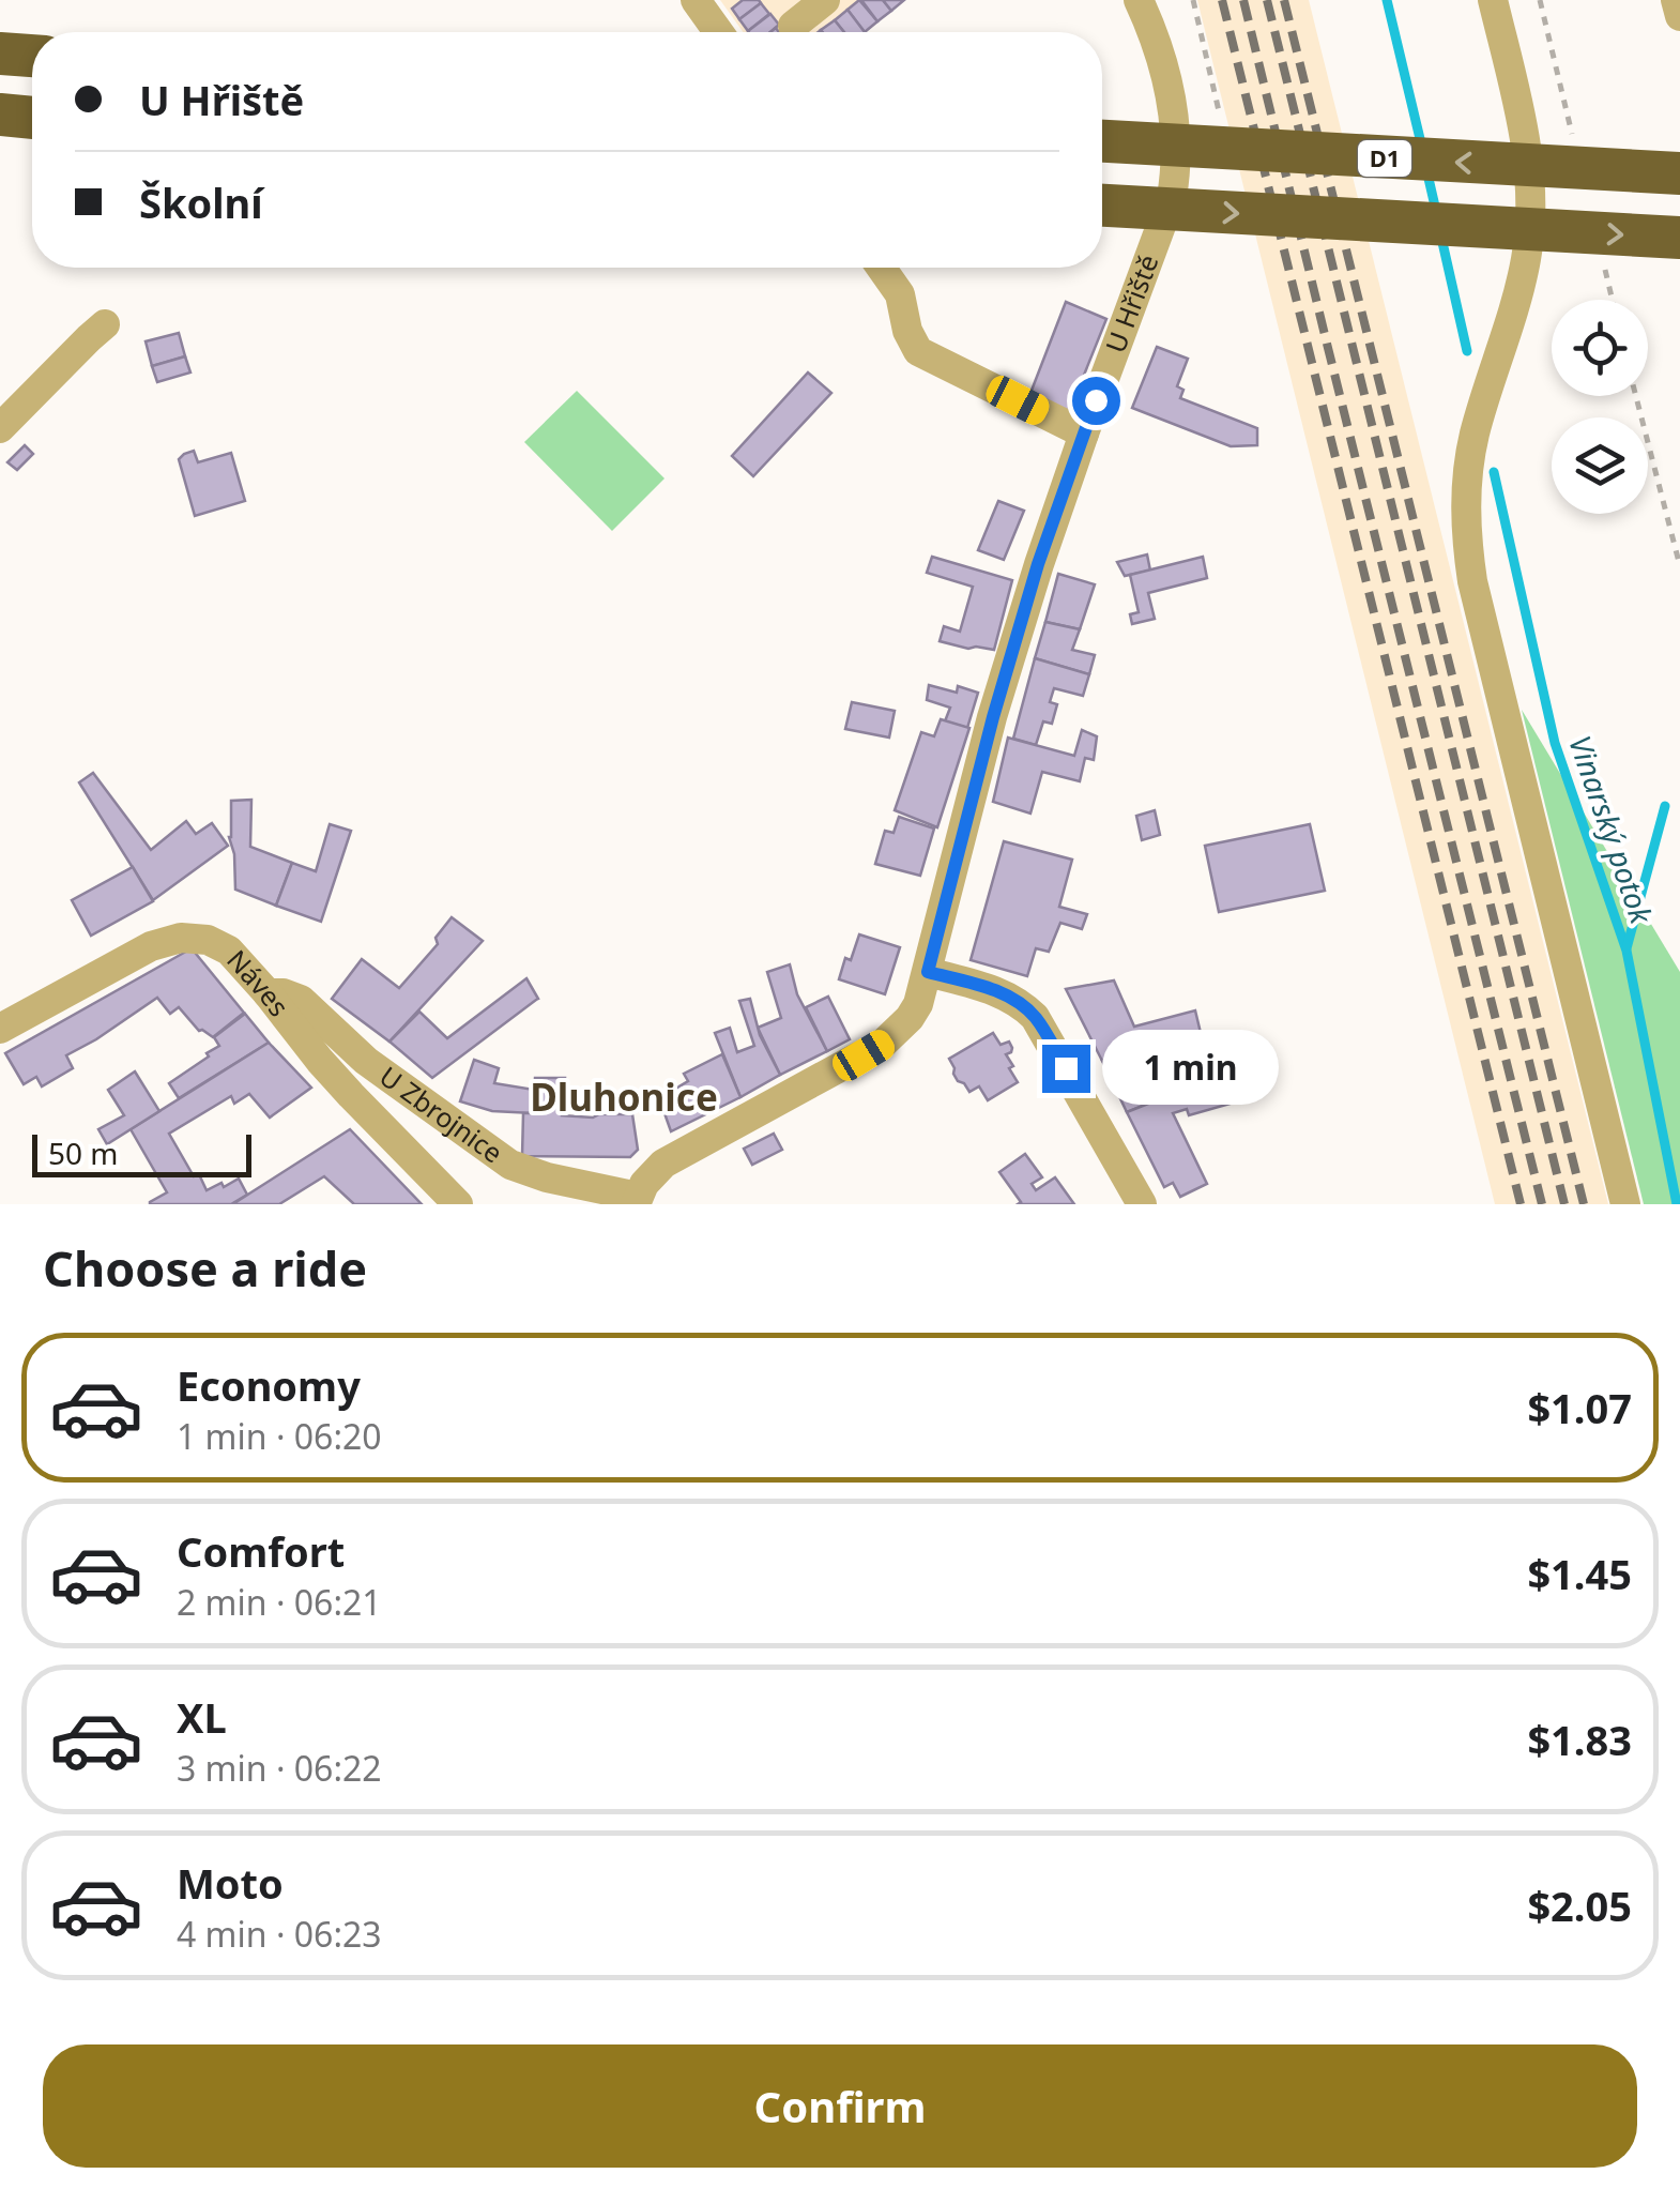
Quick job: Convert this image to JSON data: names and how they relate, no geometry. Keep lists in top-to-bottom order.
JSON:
{
  "streets": {
    "highway": ["D1"],
    "street": ["U Hřiště", "Náves", "U Zbrojnice"]
  },
  "crossings": [
    ["U Hřiště", "U Zbrojnice"],
    ["Náves", "U Zbrojnice"]
  ],
  "districts": ["Dluhonice"],
  "water": ["Vinarský potok"],
  "scale_bar": "50 m",
  "page": {
    "banner": ["U Hřiště", "Školní"],
    "bubble": "1 min",
    "scale": "50 m",
    "heading": "Choose a ride",
    "list": [
      {
        "name": "Economy",
        "note": "1 min · 06:20",
        "value": "$1.07"
      },
      {
        "name": "Comfort",
        "note": "2 min · 06:21",
        "value": "$1.45"
      },
      {
        "name": "XL",
        "note": "3 min · 06:22",
        "value": "$1.83"
      },
      {
        "name": "Moto",
        "note": "4 min · 06:23",
        "value": "$2.05"
      }
    ],
    "buttons": "Confirm"
  }
}
